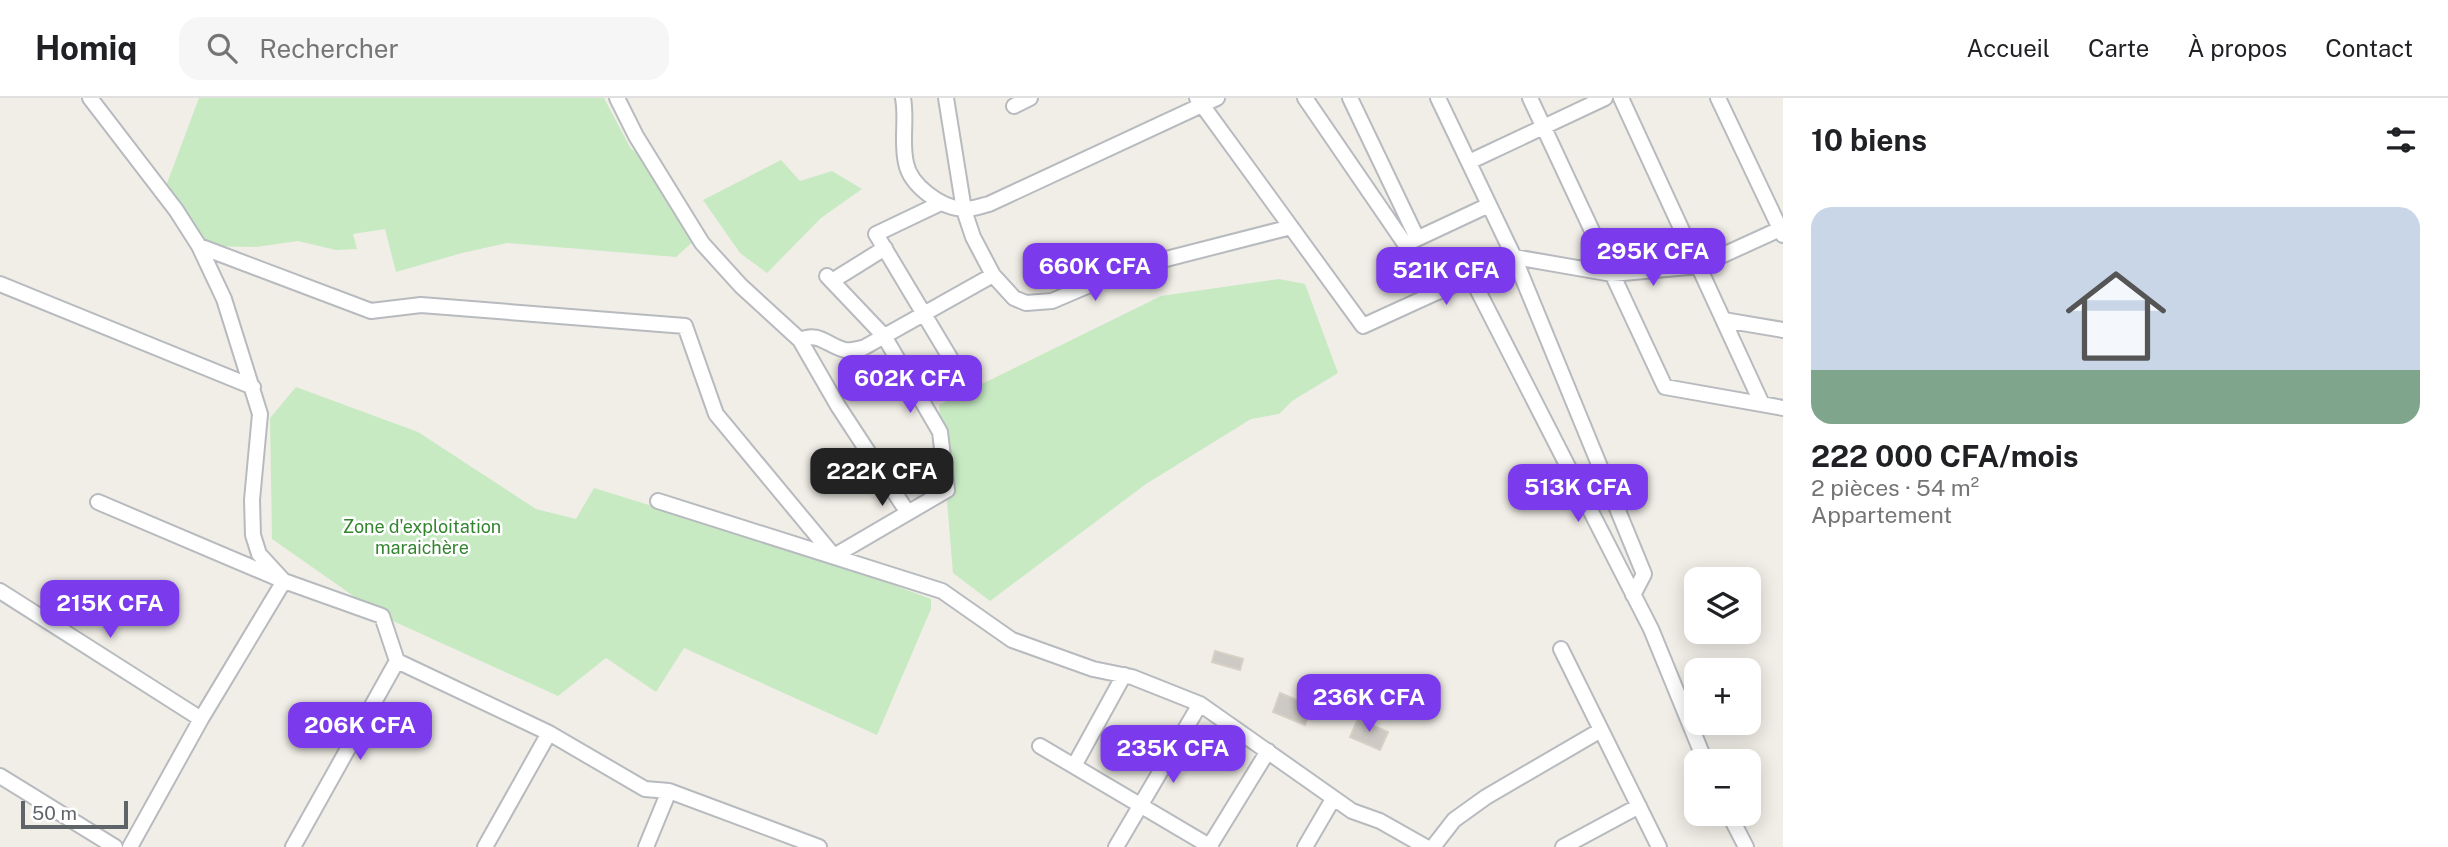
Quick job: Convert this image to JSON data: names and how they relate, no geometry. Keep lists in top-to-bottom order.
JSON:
{
  "parks": ["Zone d'exploitation maraichère"],
  "scale_bar": "50 m",
  "page": {
    "header": "Homiq",
    "search": "Rechercher",
    "nav": [
      "Accueil",
      "Carte",
      "À propos",
      "Contact"
    ],
    "heading": "10 biens",
    "list": [
      {
        "name": "222 000 CFA/mois",
        "note": "2 pièces · 54 m² · Appartement"
      }
    ],
    "price": [
      "295K CFA",
      "660K CFA",
      "521K CFA",
      "602K CFA",
      "222K CFA",
      "513K CFA",
      "215K CFA",
      "236K CFA",
      "206K CFA",
      "235K CFA"
    ],
    "map_buttons": ["+", "−"],
    "scale": "50 m"
  }
}
